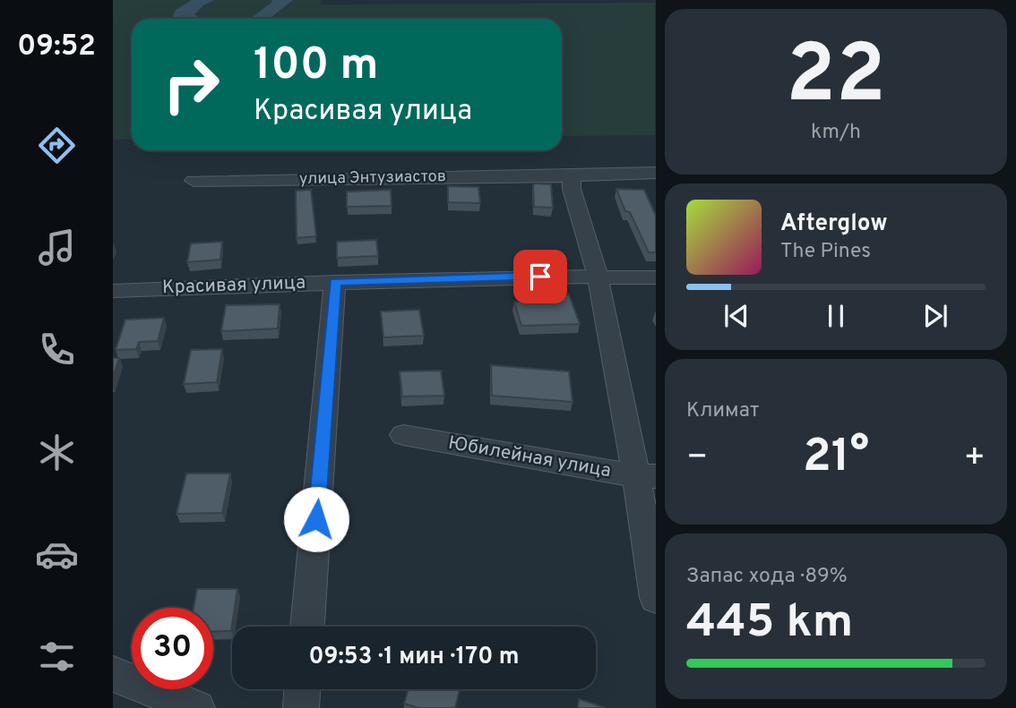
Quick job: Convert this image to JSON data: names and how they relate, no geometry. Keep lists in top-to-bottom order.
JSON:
{
  "streets": {
    "street": ["улица Энтузиастов", "Красивая улица", "Юбилейная улица"]
  },
  "page": {
    "tabs": "09:52",
    "tile": [
      ["22", "km/h"],
      "Климат",
      ["Запас хода · 89%", "445 km"]
    ],
    "turn": ["100 m", "Красивая улица"],
    "song": ["Afterglow", "The Pines"],
    "heat": ["−", "21°", "+"],
    "limit": "30",
    "trip": "09:53 · 1 мин · 170 m"
  }
}
